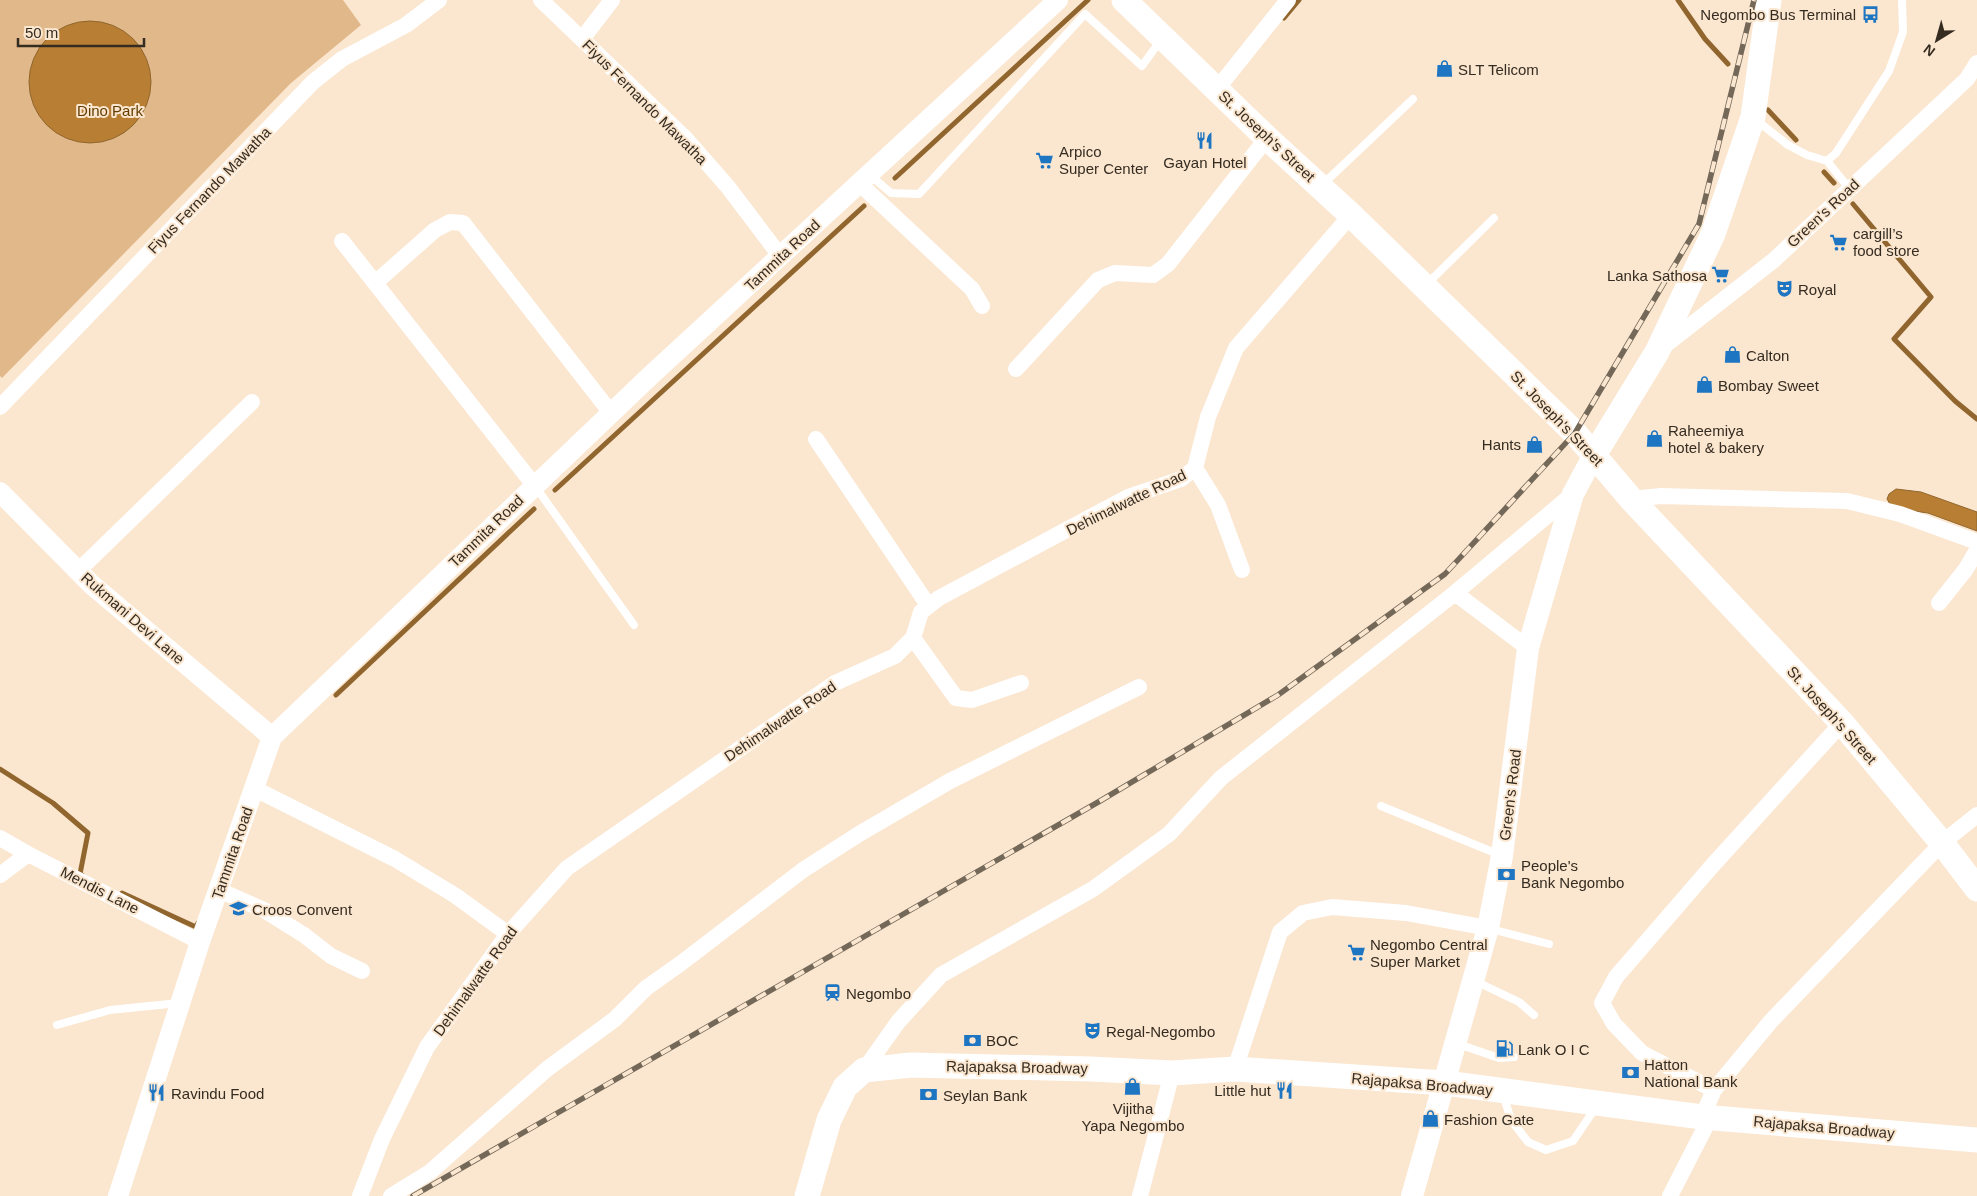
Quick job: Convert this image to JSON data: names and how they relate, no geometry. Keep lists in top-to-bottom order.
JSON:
{
  "streets": {
    "main road": ["St. Joseph's Street", "Green's Road", "Rajapaksa Broadway"],
    "street": [
      "Fiyus Fernando Mawatha",
      "Tammita Road",
      "Dehimalwatte Road",
      "Rukmani Devi Lane",
      "Mendis Lane"
    ]
  },
  "crossings": [
    ["Fiyus Fernando Mawatha", "Tammita Road"],
    ["St. Joseph's Street", "Green's Road"],
    ["St. Joseph's Street", "Dehimalwatte Road"],
    ["Green's Road", "Rajapaksa Broadway"],
    ["Tammita Road", "Rukmani Devi Lane"],
    ["Tammita Road", "Mendis Lane"]
  ],
  "parks": ["Dino Park"],
  "places": {
    "bus stop": ["Negombo Bus Terminal"],
    "shop": [
      "SLT Telicom",
      "Calton",
      "Bombay Sweet",
      "Raheemiya hotel & bakery",
      "Hants",
      "Vijitha Yapa Negombo",
      "Fashion Gate"
    ],
    "restaurant": ["Gayan Hotel", "Little hut", "Ravindu Food"],
    "supermarket": [
      "Arpico Super Center",
      "cargill’s food store",
      "Lanka Sathosa",
      "Negombo Central Super Market"
    ],
    "theatre": ["Royal", "Regal-Negombo"],
    "bank": [
      "People's Bank Negombo",
      "BOC",
      "Hatton National Bank",
      "Seylan Bank"
    ],
    "school or university": ["Croos Convent"],
    "station": ["Negombo"],
    "fuel station": ["Lank O I C"]
  },
  "scale_bar": "50 m",
  "north": "bottom left"
}
